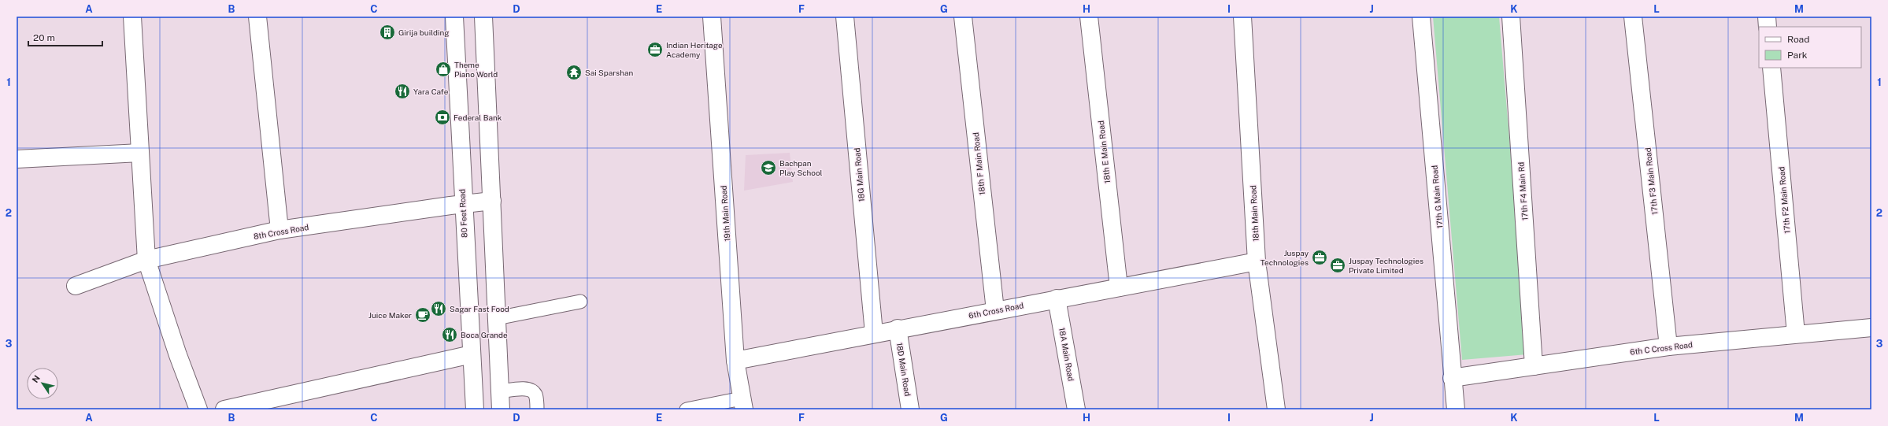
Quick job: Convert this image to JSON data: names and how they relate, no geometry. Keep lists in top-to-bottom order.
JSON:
{
  "streets": {
    "street": [
      "18th E Main Road",
      "18th F Main Road",
      "18G Main Road",
      "17th F3 Main Road",
      "17th F4 Main Rd",
      "17th G Main Road",
      "17th F2 Main Road",
      "80 Feet Road",
      "19th Main Road",
      "18th Main Road",
      "8th Cross Road",
      "6th Cross Road",
      "6th C Cross Road",
      "18A Main Road",
      "18D Main Road"
    ]
  },
  "crossings": [
    ["18th E Main Road", "6th Cross Road"],
    ["18th F Main Road", "6th Cross Road"],
    ["18G Main Road", "6th Cross Road"],
    ["17th F3 Main Road", "6th C Cross Road"],
    ["17th F4 Main Rd", "6th C Cross Road"],
    ["17th G Main Road", "6th C Cross Road"],
    ["17th F2 Main Road", "6th C Cross Road"],
    ["80 Feet Road", "8th Cross Road"],
    ["19th Main Road", "6th Cross Road"],
    ["18th Main Road", "6th Cross Road"],
    ["6th Cross Road", "18A Main Road"],
    ["6th Cross Road", "18D Main Road"]
  ],
  "places": {
    "building": ["Girija building"],
    "office": ["Indian Heritage Academy", "Juspay Technologies", "Juspay Technologies Private Limited"],
    "shop": ["Theme Piano World"],
    "temple": ["Sai Sparshan"],
    "restaurant": ["Yara Cafe", "Sagar Fast Food", "Boca Grande"],
    "bank": ["Federal Bank"],
    "school or university": ["Bachpan Play School"],
    "cafe": ["Juice Maker"]
  },
  "legend": ["Road", "Park"],
  "scale_bar": "20 m",
  "north": "top left",
  "grid": {
    "columns": [
      "A",
      "B",
      "C",
      "D",
      "E",
      "F",
      "G",
      "H",
      "I",
      "J",
      "K",
      "L",
      "M"
    ],
    "rows": ["1", "2", "3"]
  }
}
